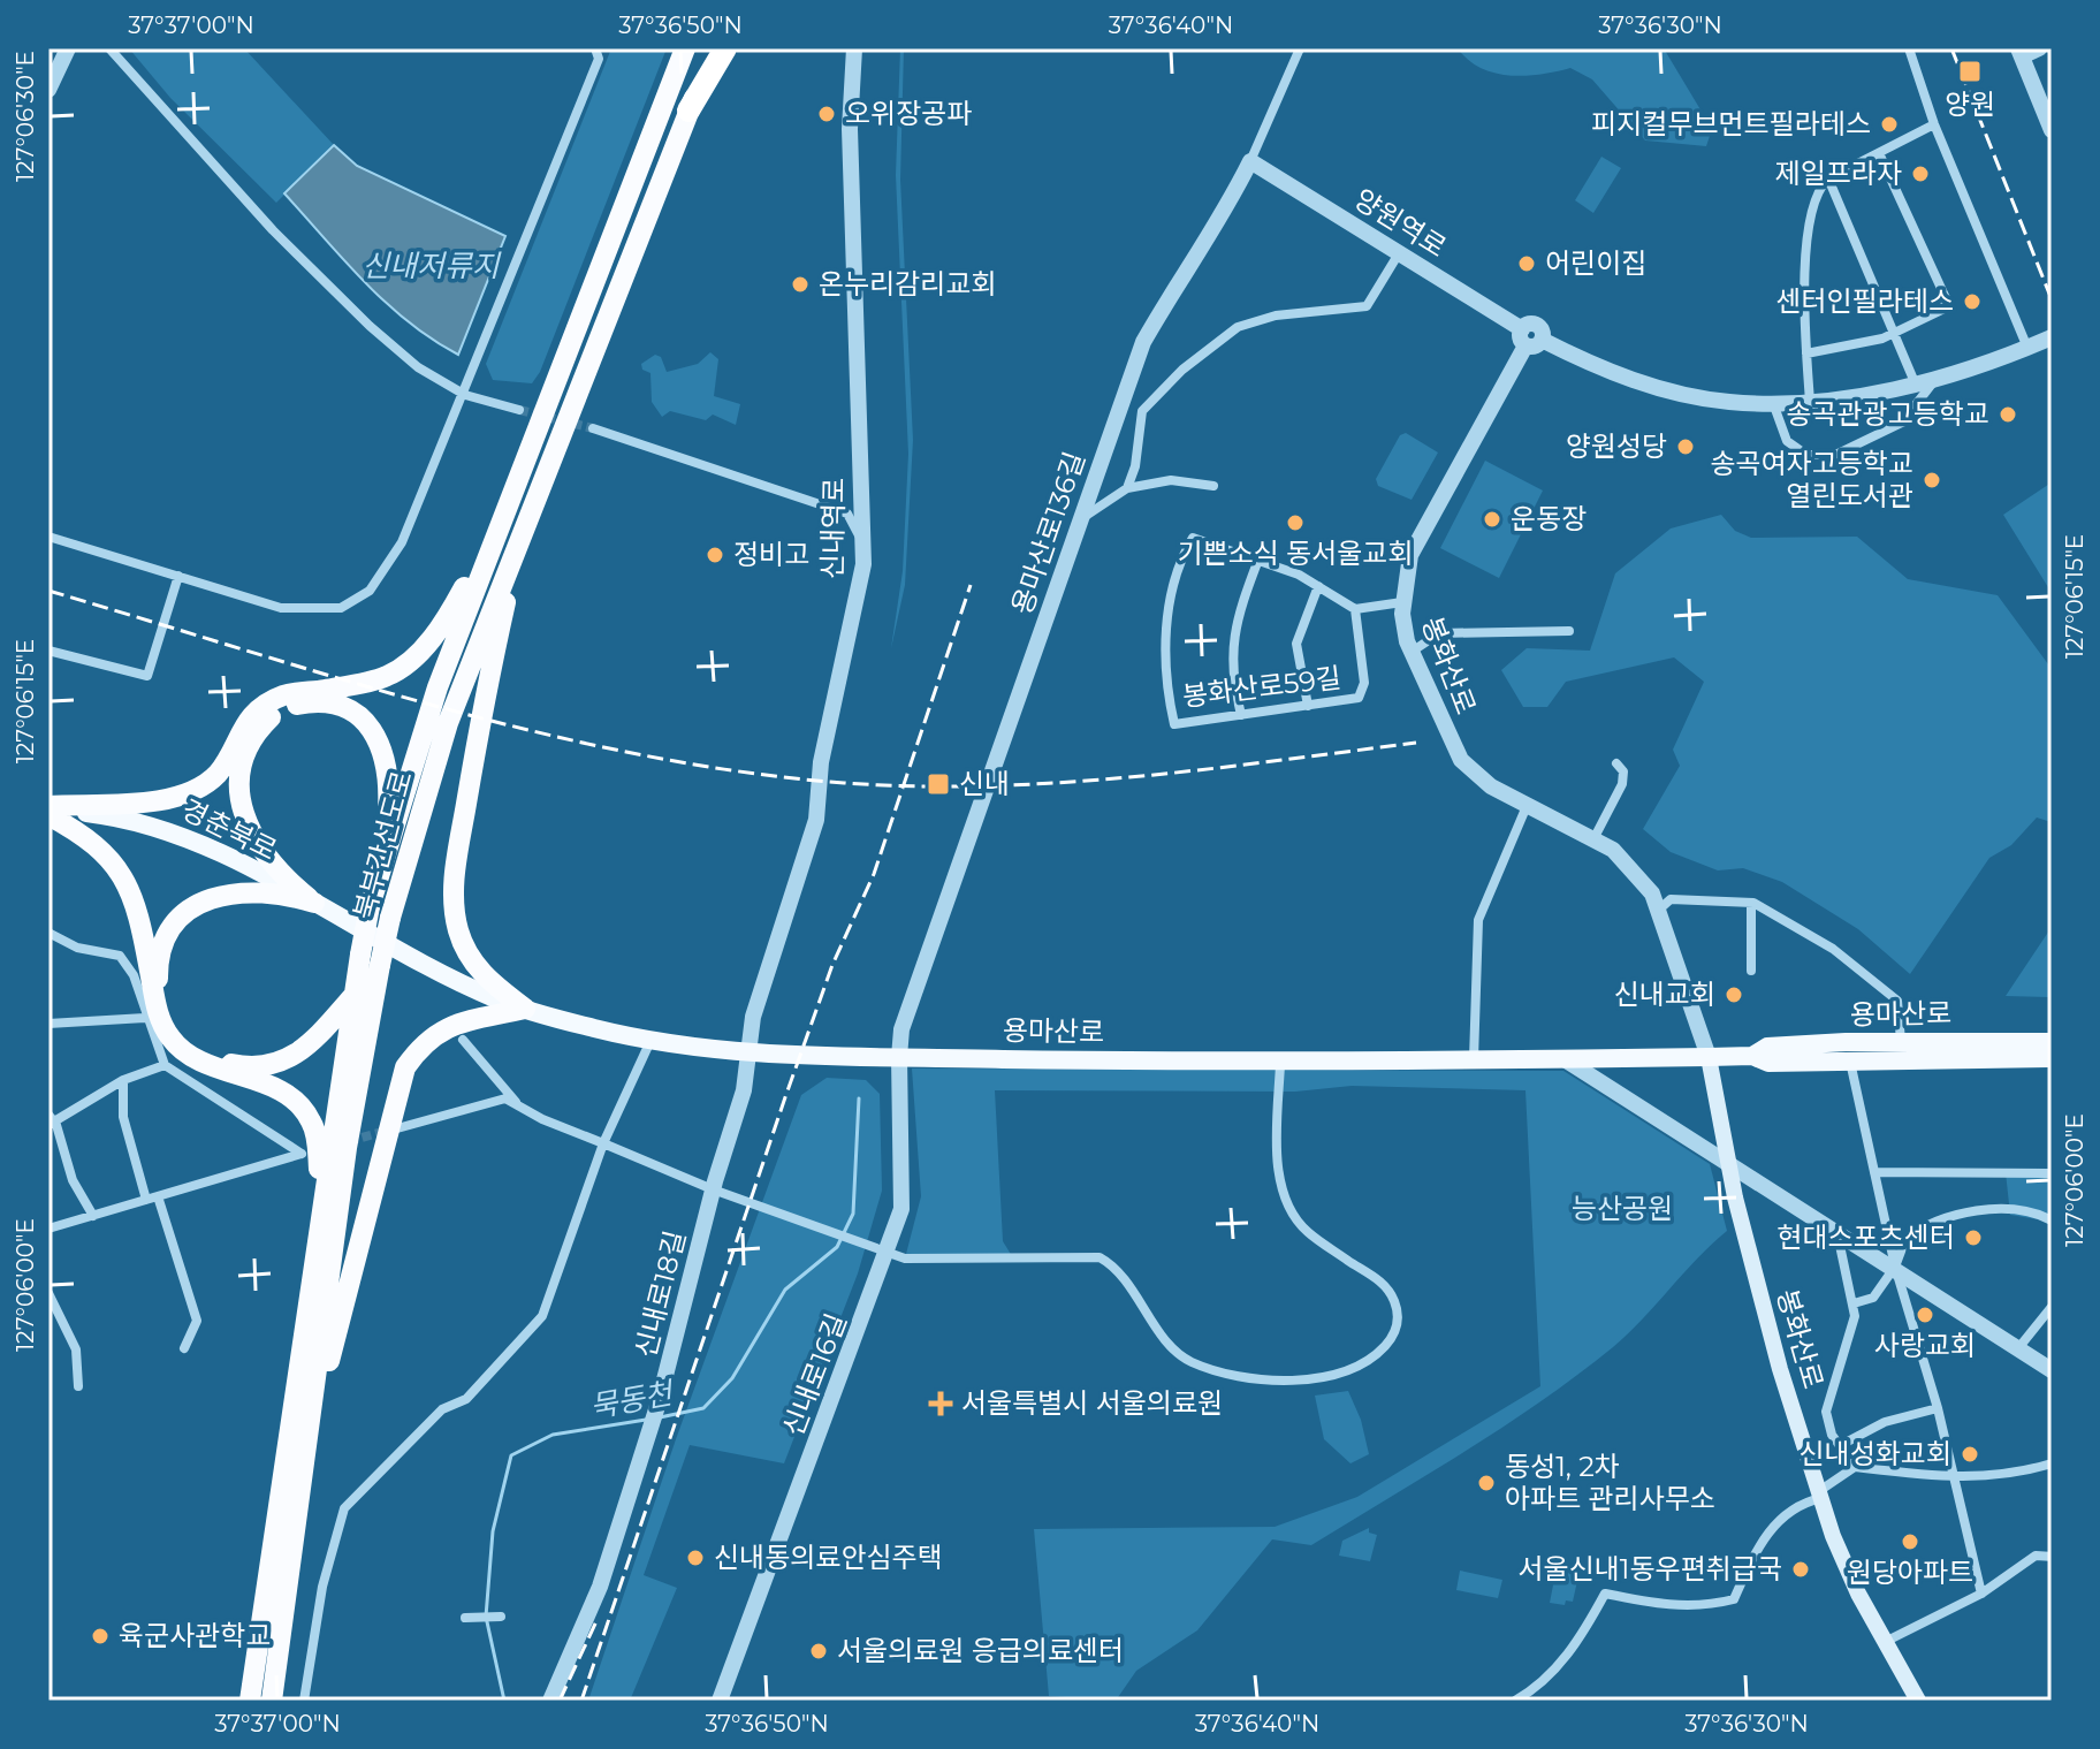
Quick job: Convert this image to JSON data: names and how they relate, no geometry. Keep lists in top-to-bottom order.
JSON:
{
  "streets": {
    "highway": ["북부간선도로"],
    "main road": ["봉화산로", "경춘북로", "용마산로"],
    "street": [
      "양원역로",
      "신내역로",
      "용마산로136길",
      "봉화산로59길",
      "신내로18길",
      "신내로16길"
    ]
  },
  "crossings": [
    ["양원역로", "용마산로136길"],
    ["양원역로", "봉화산로"],
    ["신내역로", "용마산로"],
    ["신내역로", "신내로18길"],
    ["용마산로136길", "용마산로"],
    ["용마산로136길", "신내로16길"],
    ["봉화산로", "용마산로"],
    ["경춘북로", "용마산로"],
    ["용마산로", "신내로18길"],
    ["용마산로", "신내로16길"]
  ],
  "water": ["신내저류지", "묵동천"],
  "parks": ["능산공원"],
  "places": {
    "transit": ["양원", "신내"],
    "other": [
      "오위장공파",
      "피지컬무브먼트필라테스",
      "제일프라자",
      "어린이집",
      "온누리감리교회",
      "센터인필라테스",
      "송곡관광고등학교",
      "양원성당",
      "송곡여자고등학교 열린도서관",
      "운동장",
      "기쁜소식 동서울교회",
      "정비고",
      "신내교회",
      "현대스포츠센터",
      "사랑교회",
      "신내성화교회",
      "동성1, 2차 아파트 관리사무소",
      "원당아파트",
      "신내동의료안심주택",
      "서울신내1동우편취급국",
      "육군사관학교",
      "서울의료원 응급의료센터"
    ],
    "health": ["서울특별시 서울의료원"]
  },
  "coordinates": [
    "37°37'00\"N",
    "37°36'50\"N",
    "37°36'40\"N",
    "37°36'30\"N",
    "127°06'30\"E",
    "127°06'15\"E",
    "127°06'00\"E"
  ]
}
